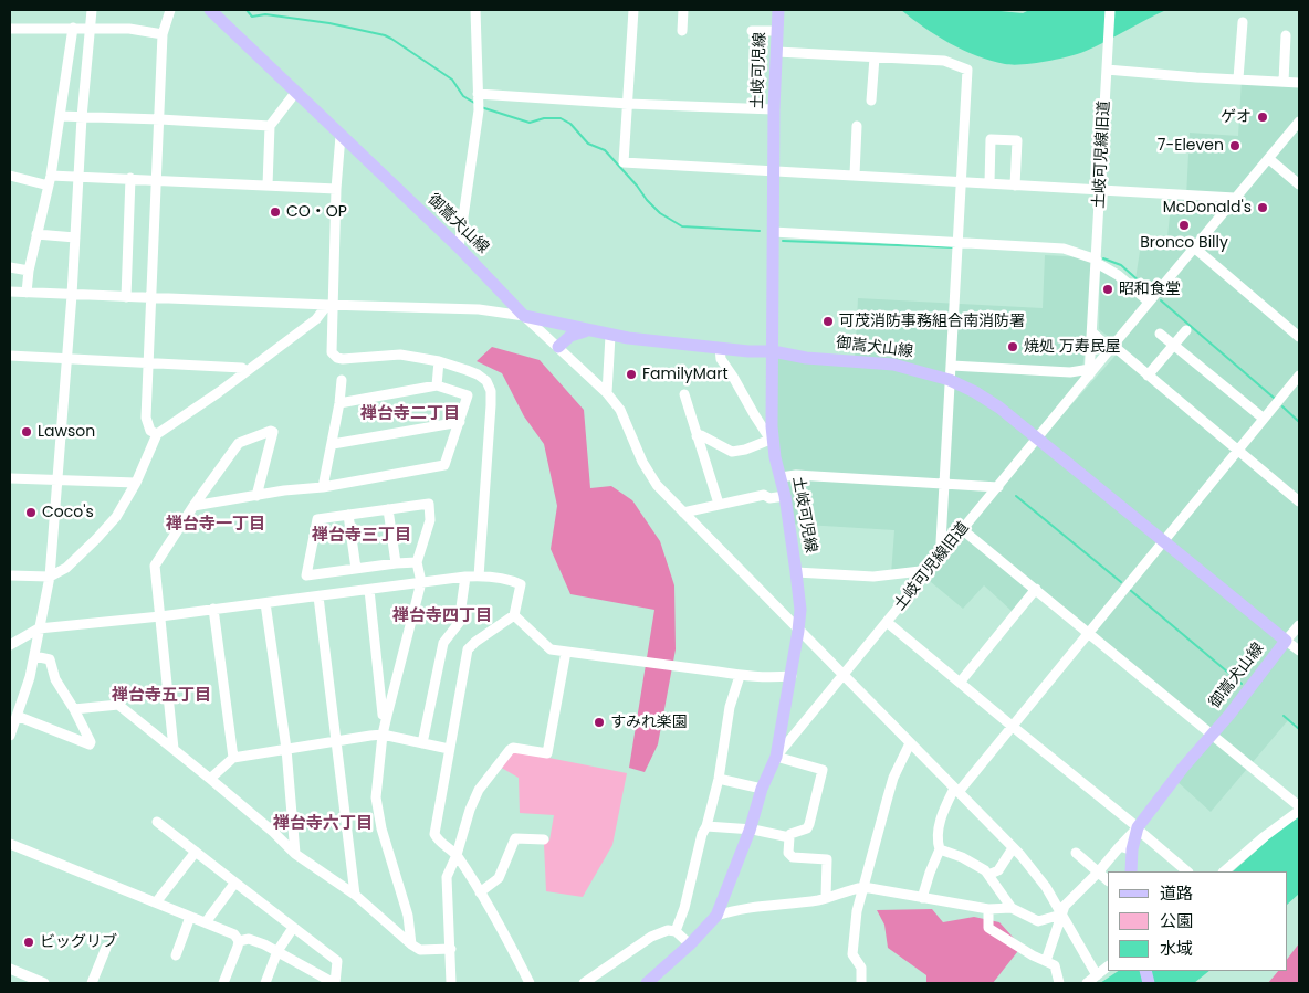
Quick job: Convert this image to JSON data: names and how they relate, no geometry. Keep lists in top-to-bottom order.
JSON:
{
  "streets": {
    "main road": ["土岐可児線", "御嵩犬山線"],
    "street": ["土岐可児線旧道"]
  },
  "crossings": [
    ["土岐可児線", "土岐可児線旧道"],
    ["土岐可児線", "御嵩犬山線"],
    ["土岐可児線旧道", "御嵩犬山線"]
  ],
  "districts": [
    "禅台寺二丁目",
    "禅台寺一丁目",
    "禅台寺三丁目",
    "禅台寺四丁目",
    "禅台寺五丁目",
    "禅台寺六丁目"
  ],
  "places": [
    "ゲオ",
    "7-Eleven",
    "McDonald's",
    "CO・OP",
    "Bronco Billy",
    "昭和食堂",
    "可茂消防事務組合南消防署",
    "焼処 万寿民屋",
    "FamilyMart",
    "Lawson",
    "Coco's",
    "すみれ楽園",
    "ビッグリブ"
  ],
  "legend": ["道路", "公園", "水域"]
}
